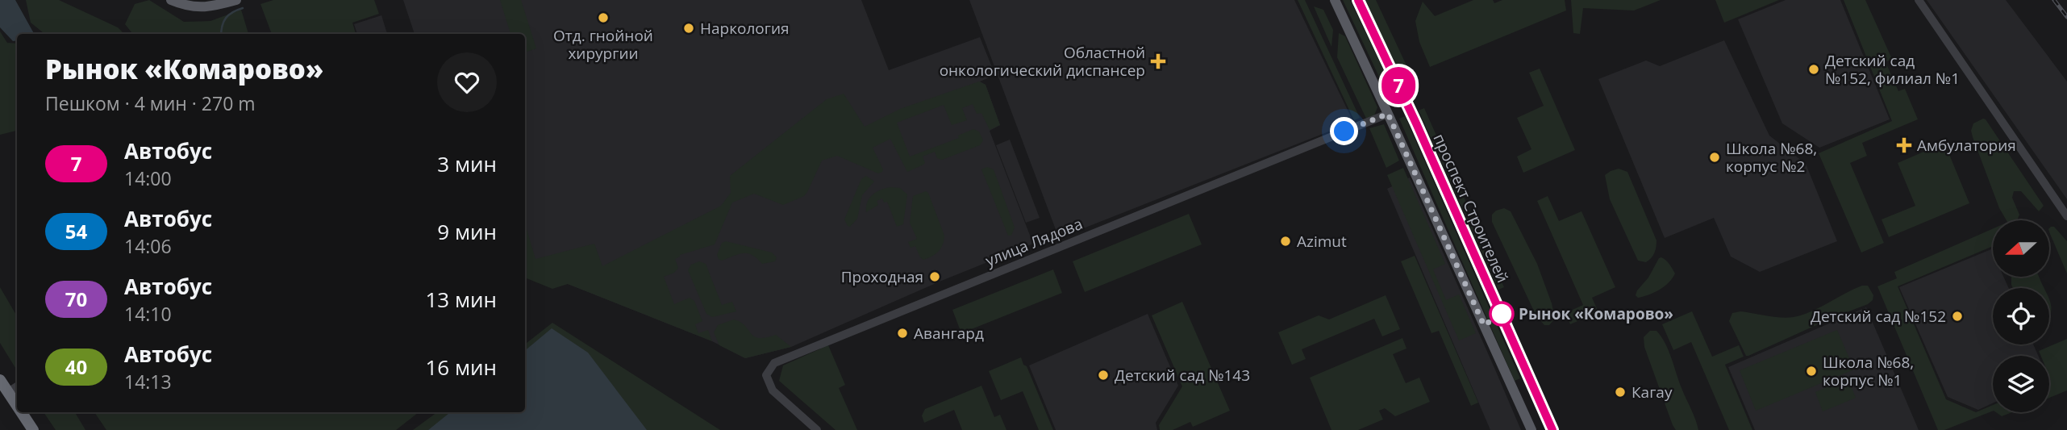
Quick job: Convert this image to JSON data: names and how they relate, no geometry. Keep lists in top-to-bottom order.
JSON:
{
  "streets": {
    "main road": ["проспект Строителей"],
    "street": ["улица Лядова"]
  },
  "places": {
    "other": [
      "Отд. гнойной хирургии",
      "Наркология",
      "Детский сад №152, филиал №1",
      "Школа №68, корпус №2",
      "Azimut",
      "Проходная",
      "Рынок «Комарово»",
      "Детский сад №152",
      "Авангард",
      "Школа №68, корпус №1",
      "Детский сад №143",
      "Кагау"
    ],
    "health": ["Областной онкологический диспансер", "Амбулатория"]
  },
  "lines": ["bus line 7"],
  "north": "left",
  "page": {
    "on_map": "7",
    "heading": ["Рынок «Комарово»", "Пешком · 4 мин · 270 m"],
    "list": [
      {
        "mark": "7",
        "name": "Автобус",
        "note": "14:00",
        "value": "3 мин"
      },
      {
        "mark": "54",
        "name": "Автобус",
        "note": "14:06",
        "value": "9 мин"
      },
      {
        "mark": "70",
        "name": "Автобус",
        "note": "14:10",
        "value": "13 мин"
      },
      {
        "mark": "40",
        "name": "Автобус",
        "note": "14:13",
        "value": "16 мин"
      }
    ]
  }
}
